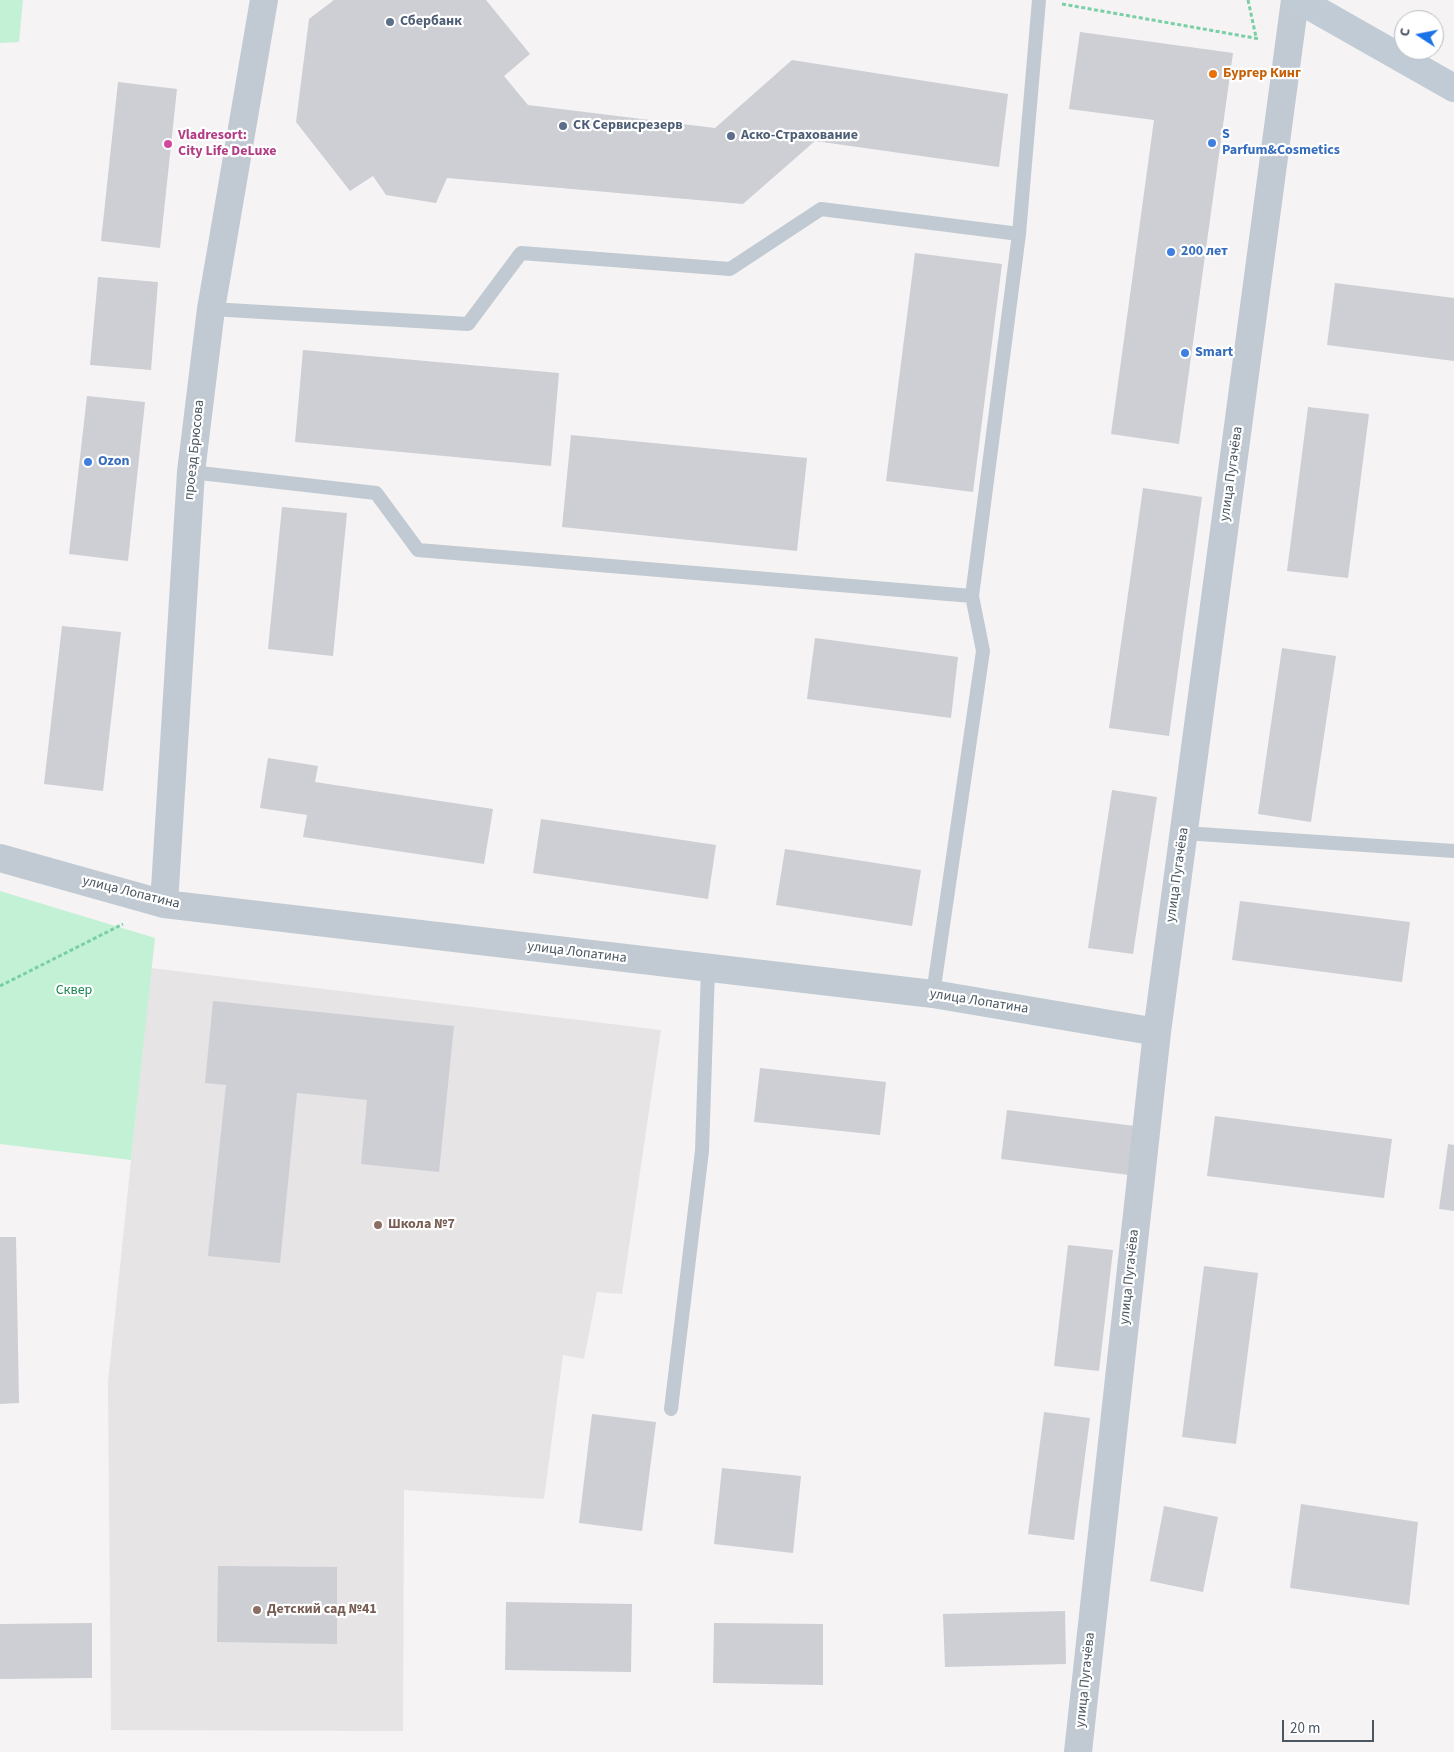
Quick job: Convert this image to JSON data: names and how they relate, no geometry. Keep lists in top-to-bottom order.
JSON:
{
  "streets": {
    "street": ["проезд Брюсова", "улица Пугачёва", "улица Лопатина"]
  },
  "crossings": [
    ["проезд Брюсова", "улица Лопатина"],
    ["улица Пугачёва", "улица Лопатина"]
  ],
  "parks": ["Сквер"],
  "places": [
    "Сбербанк",
    "Бургер Кинг",
    "СК Сервисрезерв",
    "Аско-Страхование",
    "S Parfum&Cosmetics",
    "Vladresort: City Life DeLuxe",
    "200 лет",
    "Smart",
    "Ozon",
    "Школа №7",
    "Детский сад №41"
  ],
  "scale_bar": "20 m",
  "north": "left"
}
